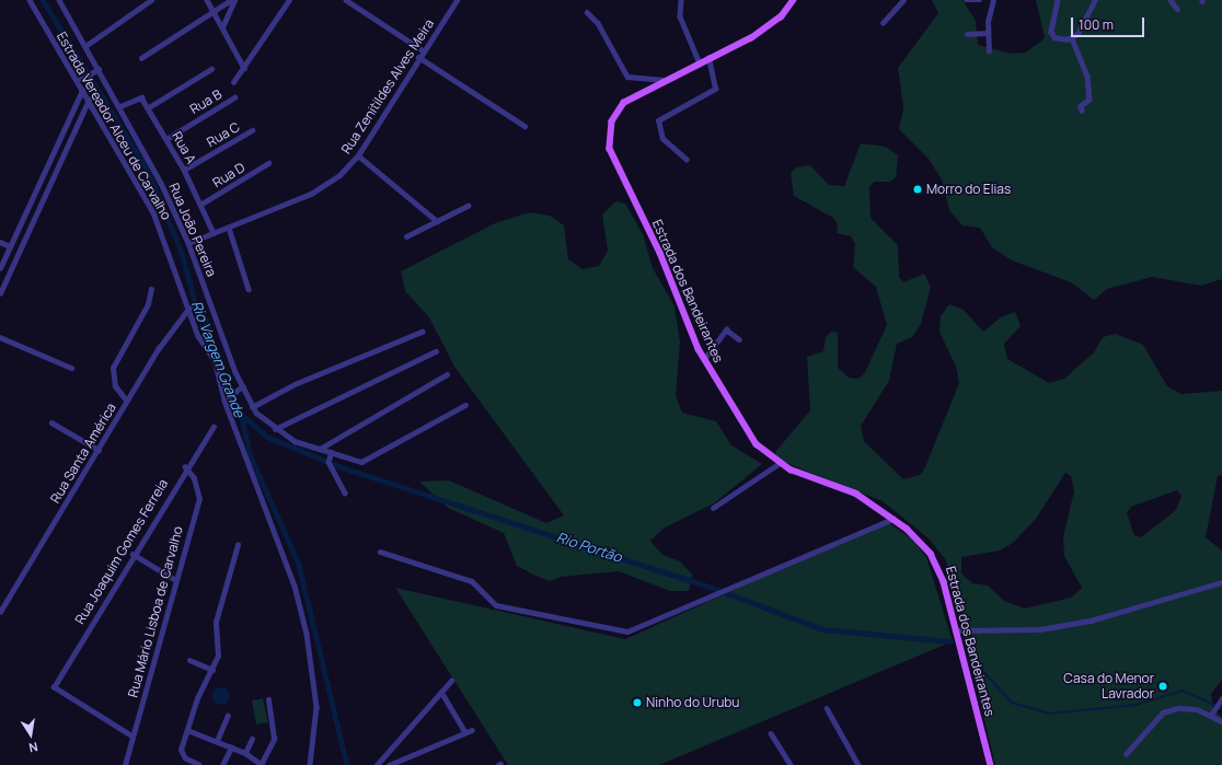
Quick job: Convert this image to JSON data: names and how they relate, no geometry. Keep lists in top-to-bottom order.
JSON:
{
  "streets": {
    "main road": ["Estrada dos Bandeirantes"],
    "street": [
      "Rua Zenitildes Alves Meira",
      "Rua B",
      "Estrada Vereador Alceu de Carvalho",
      "Rua C",
      "Rua A",
      "Rua D",
      "Rua João Pereira",
      "Rua Santa América",
      "Rua Joaquim Gomes Ferreia",
      "Rua Mário Lisboa de Carvalho"
    ]
  },
  "crossings": [
    ["Rua Zenitildes Alves Meira", "Rua A"],
    ["Rua Zenitildes Alves Meira", "Rua João Pereira"],
    ["Rua B", "Rua A"],
    ["Estrada Vereador Alceu de Carvalho", "Rua Santa América"],
    ["Rua C", "Rua A"],
    ["Rua A", "Rua D"],
    ["Rua Joaquim Gomes Ferreia", "Rua Mário Lisboa de Carvalho"]
  ],
  "water": ["Rio Vargem Grande", "Rio Portão"],
  "places": ["Morro do Elias", "Casa do Menor Lavrador", "Ninho do Urubu"],
  "scale_bar": "100 m",
  "north": "bottom"
}
